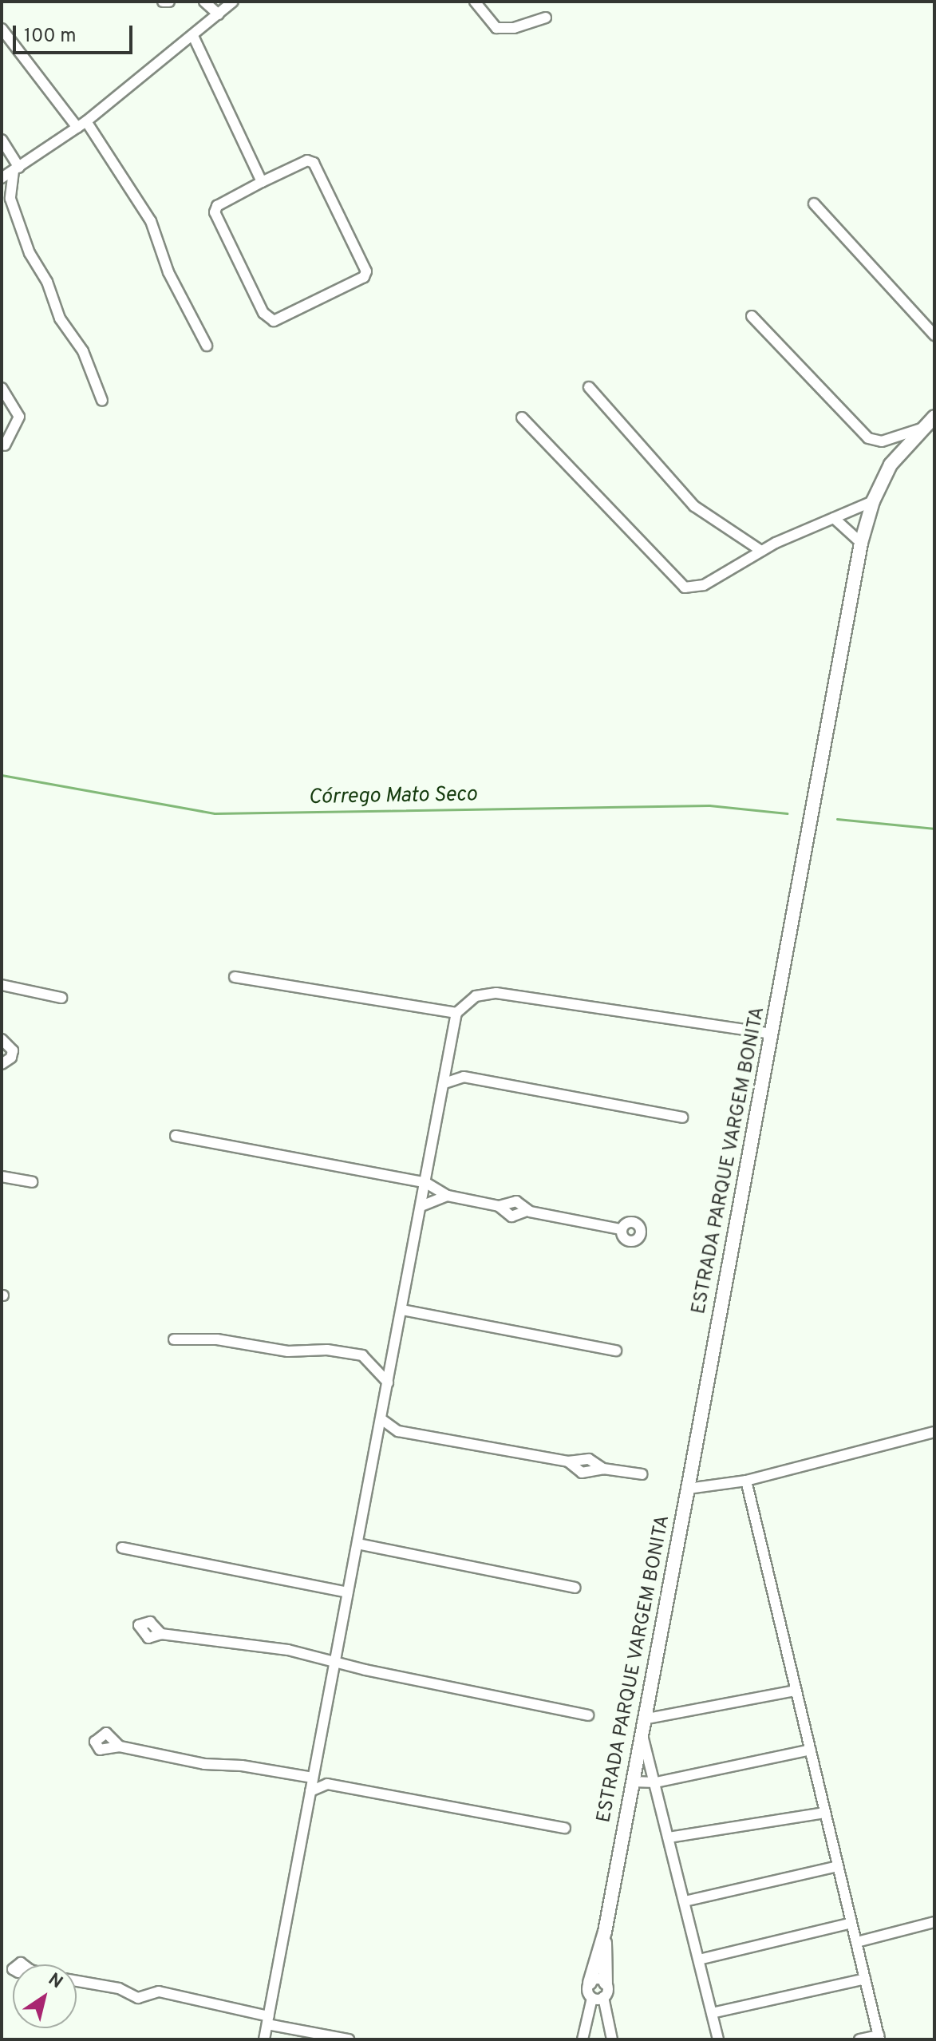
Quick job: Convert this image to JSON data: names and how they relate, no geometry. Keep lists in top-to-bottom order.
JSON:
{
  "streets": {
    "main road": ["ESTRADA PARQUE VARGEM BONITA"]
  },
  "water": ["Córrego Mato Seco"],
  "scale_bar": "100 m",
  "north": "top right"
}
